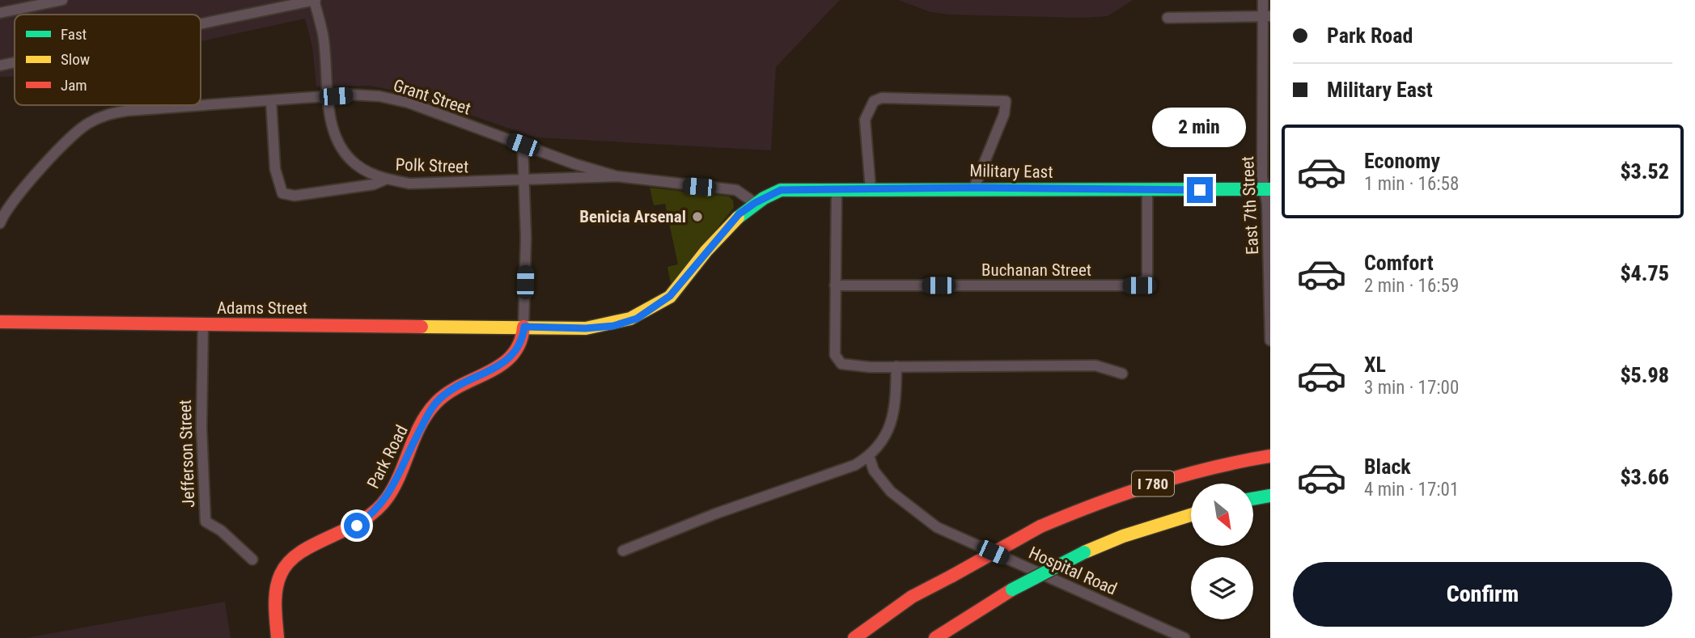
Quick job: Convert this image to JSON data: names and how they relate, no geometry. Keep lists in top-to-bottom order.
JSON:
{
  "streets": {
    "main road": [
      "Military East",
      "Adams Street",
      "Park Road",
      "I 780"
    ],
    "street": [
      "Grant Street",
      "Polk Street",
      "East 7th Street",
      "Buchanan Street",
      "Jefferson Street",
      "Hospital Road"
    ]
  },
  "crossings": [
    ["Grant Street", "Polk Street"],
    ["Grant Street", "Military East"],
    ["Grant Street", "Park Road"],
    ["Polk Street", "Park Road"],
    ["Military East", "East 7th Street"],
    ["Military East", "Buchanan Street"],
    ["Adams Street", "Jefferson Street"],
    ["Adams Street", "Park Road"]
  ],
  "places": ["Benicia Arsenal"],
  "legend": ["Fast", "Slow", "Jam"],
  "north": "bottom right",
  "page": {
    "banner": ["Park Road", "Military East"],
    "bubble": "2 min",
    "list": [
      {
        "name": "Economy",
        "note": "1 min · 16:58",
        "value": "$3.52"
      },
      {
        "name": "Comfort",
        "note": "2 min · 16:59",
        "value": "$4.75"
      },
      {
        "name": "XL",
        "note": "3 min · 17:00",
        "value": "$5.98"
      },
      {
        "name": "Black",
        "note": "4 min · 17:01",
        "value": "$3.66"
      }
    ],
    "buttons": "Confirm"
  }
}
